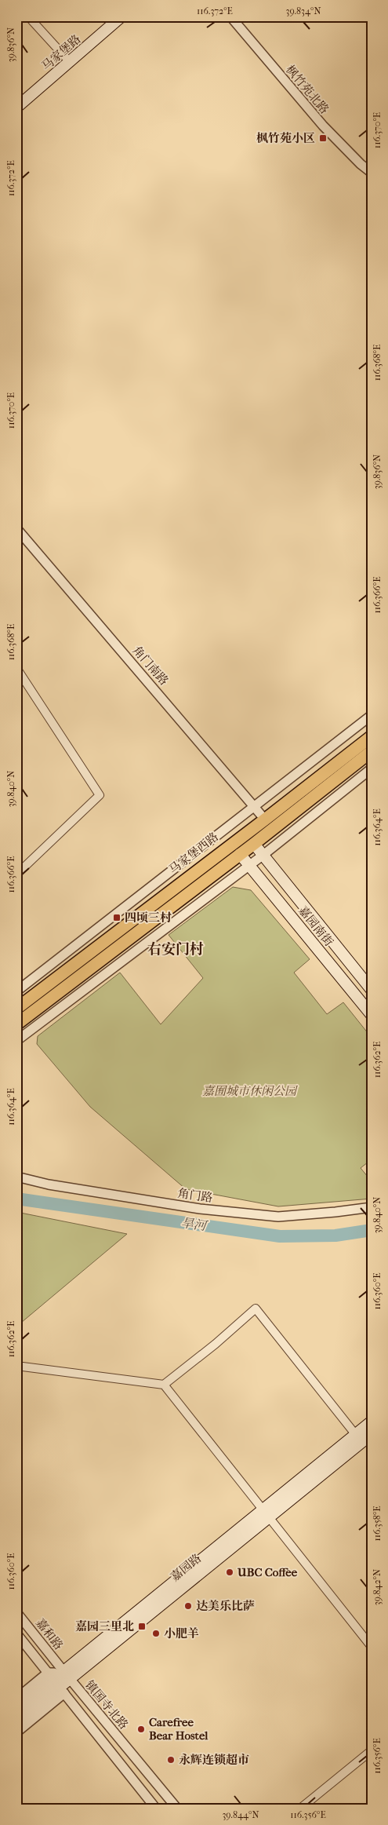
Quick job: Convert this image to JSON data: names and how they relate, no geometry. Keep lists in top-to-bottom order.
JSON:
{
  "streets": {
    "main road": [
      "马家堡路",
      "马家堡西路",
      "嘉园南街",
      "嘉园路"
    ],
    "street": [
      "枫竹苑北路",
      "角门南路",
      "角门路",
      "嘉和路",
      "镇国寺北路"
    ]
  },
  "crossings": [
    ["角门南路", "马家堡西路"],
    ["嘉园路", "嘉和路"],
    ["嘉园路", "镇国寺北路"],
    ["嘉和路", "镇国寺北路"]
  ],
  "districts": ["右安门村"],
  "water": ["旱河"],
  "parks": ["嘉囿城市休闲公园"],
  "places": {
    "transit": ["枫竹苑小区", "四顷三村", "嘉园三里北"],
    "other": [
      "UBC Coffee",
      "达美乐比萨",
      "小肥羊",
      "Carefree Bear Hostel",
      "永辉连锁超市"
    ]
  },
  "coordinates": [
    "116.372°E",
    "39.834°N",
    "39.836°N",
    "116.370°E",
    "116.368°E",
    "116.366°E",
    "39.840°N",
    "116.364°E",
    "116.362°E",
    "116.360°E",
    "116.358°E",
    "39.842°N",
    "116.356°E",
    "39.844°N"
  ]
}
